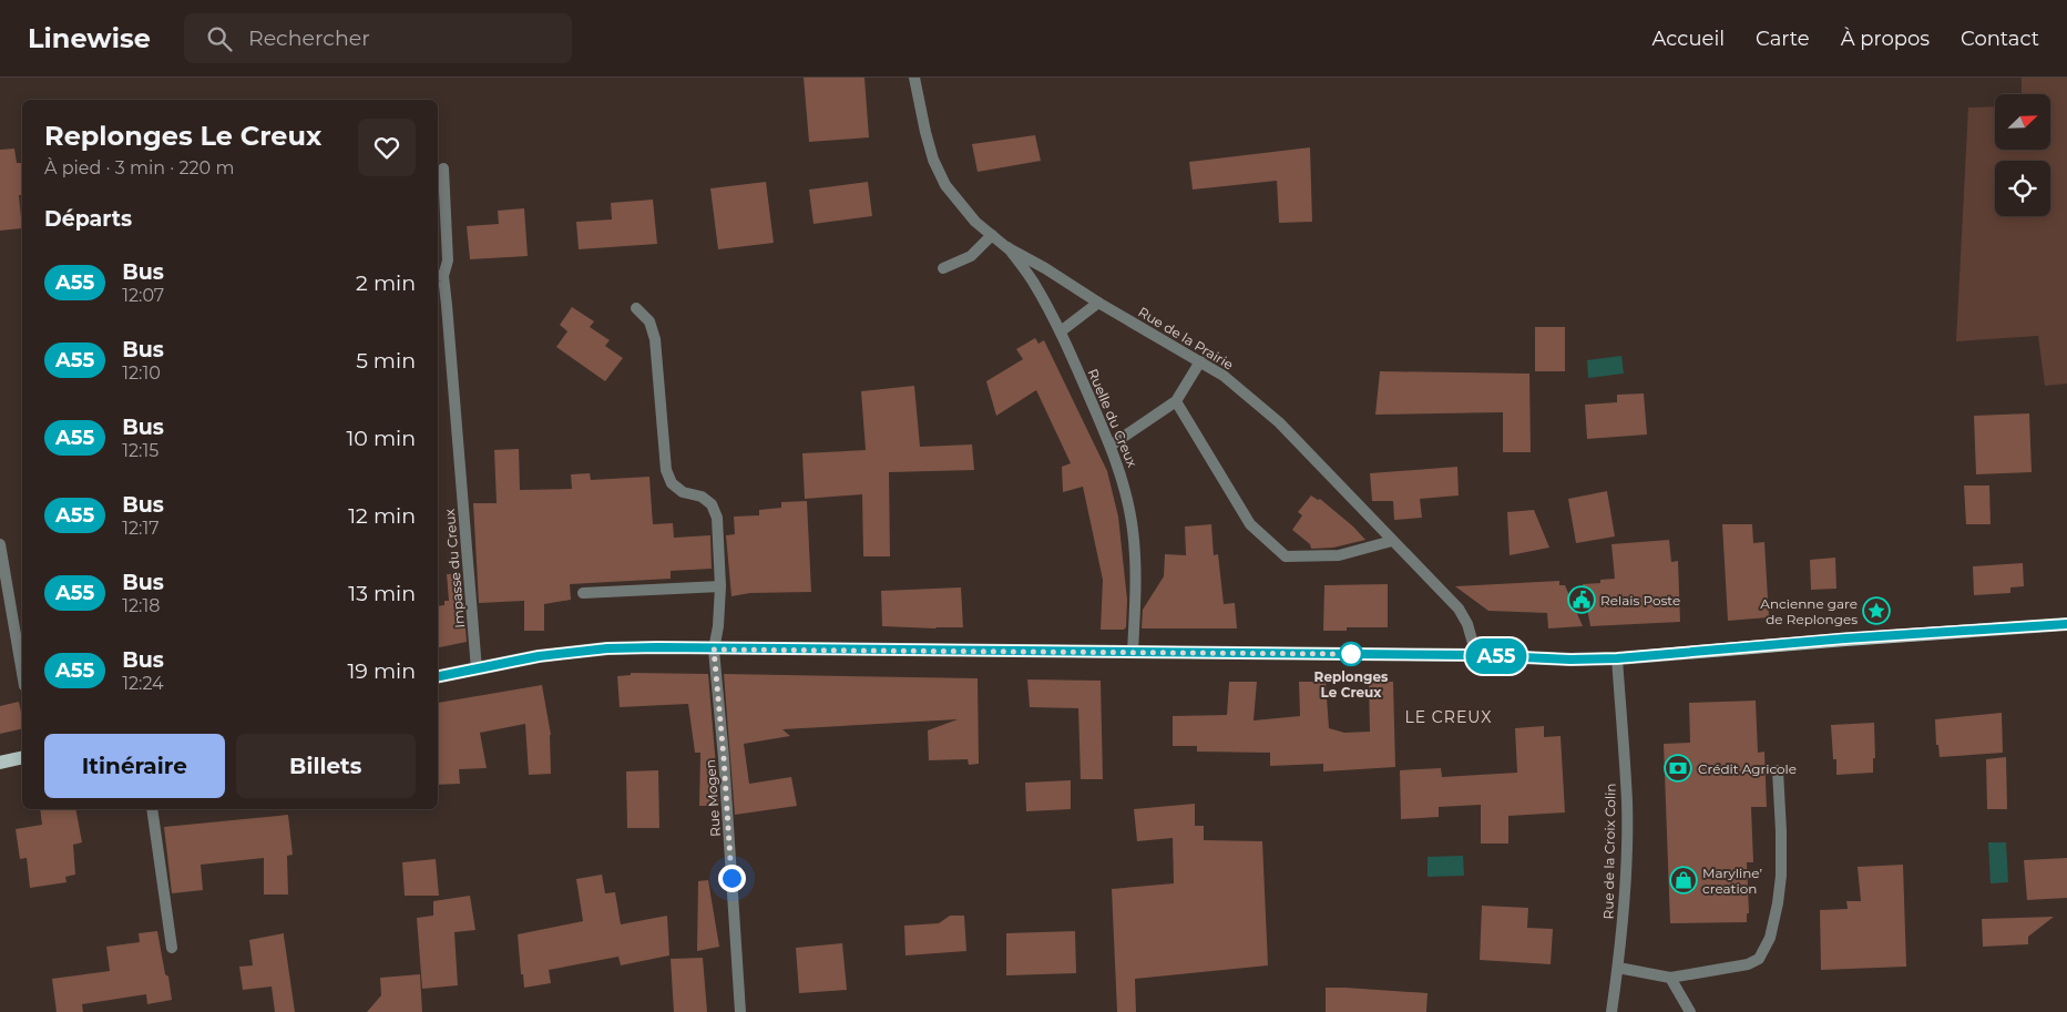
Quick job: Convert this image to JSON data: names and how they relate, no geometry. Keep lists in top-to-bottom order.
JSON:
{
  "streets": {
    "street": [
      "Rue de la Prairie",
      "Ruelle du Creux",
      "Impasse du Creux",
      "Rue Mogen",
      "Rue de la Croix Colin"
    ]
  },
  "crossings": [
    ["Rue de la Prairie", "Ruelle du Creux"]
  ],
  "districts": ["LE CREUX"],
  "places": {
    "public building": ["Relais Poste"],
    "place": ["Ancienne gare de Replonges"],
    "other": ["Replonges Le Creux"],
    "bank": ["Crédit Agricole"],
    "shop": ["Maryline’ creation"]
  },
  "lines": ["bus line A55"],
  "north": "top right",
  "page": {
    "header": "Linewise",
    "search": "Rechercher",
    "nav": [
      "Accueil",
      "Carte",
      "À propos",
      "Contact"
    ],
    "on_map": "A55",
    "heading": [
      ["Replonges Le Creux", "À pied · 3 min · 220 m"],
      "Départs"
    ],
    "list": [
      {
        "mark": "A55",
        "name": "Bus",
        "note": "12:07",
        "value": "2 min"
      },
      {
        "mark": "A55",
        "name": "Bus",
        "note": "12:10",
        "value": "5 min"
      },
      {
        "mark": "A55",
        "name": "Bus",
        "note": "12:15",
        "value": "10 min"
      },
      {
        "mark": "A55",
        "name": "Bus",
        "note": "12:17",
        "value": "12 min"
      },
      {
        "mark": "A55",
        "name": "Bus",
        "note": "12:18",
        "value": "13 min"
      },
      {
        "mark": "A55",
        "name": "Bus",
        "note": "12:24",
        "value": "19 min"
      }
    ],
    "buttons": ["Itinéraire", "Billets"]
  }
}
